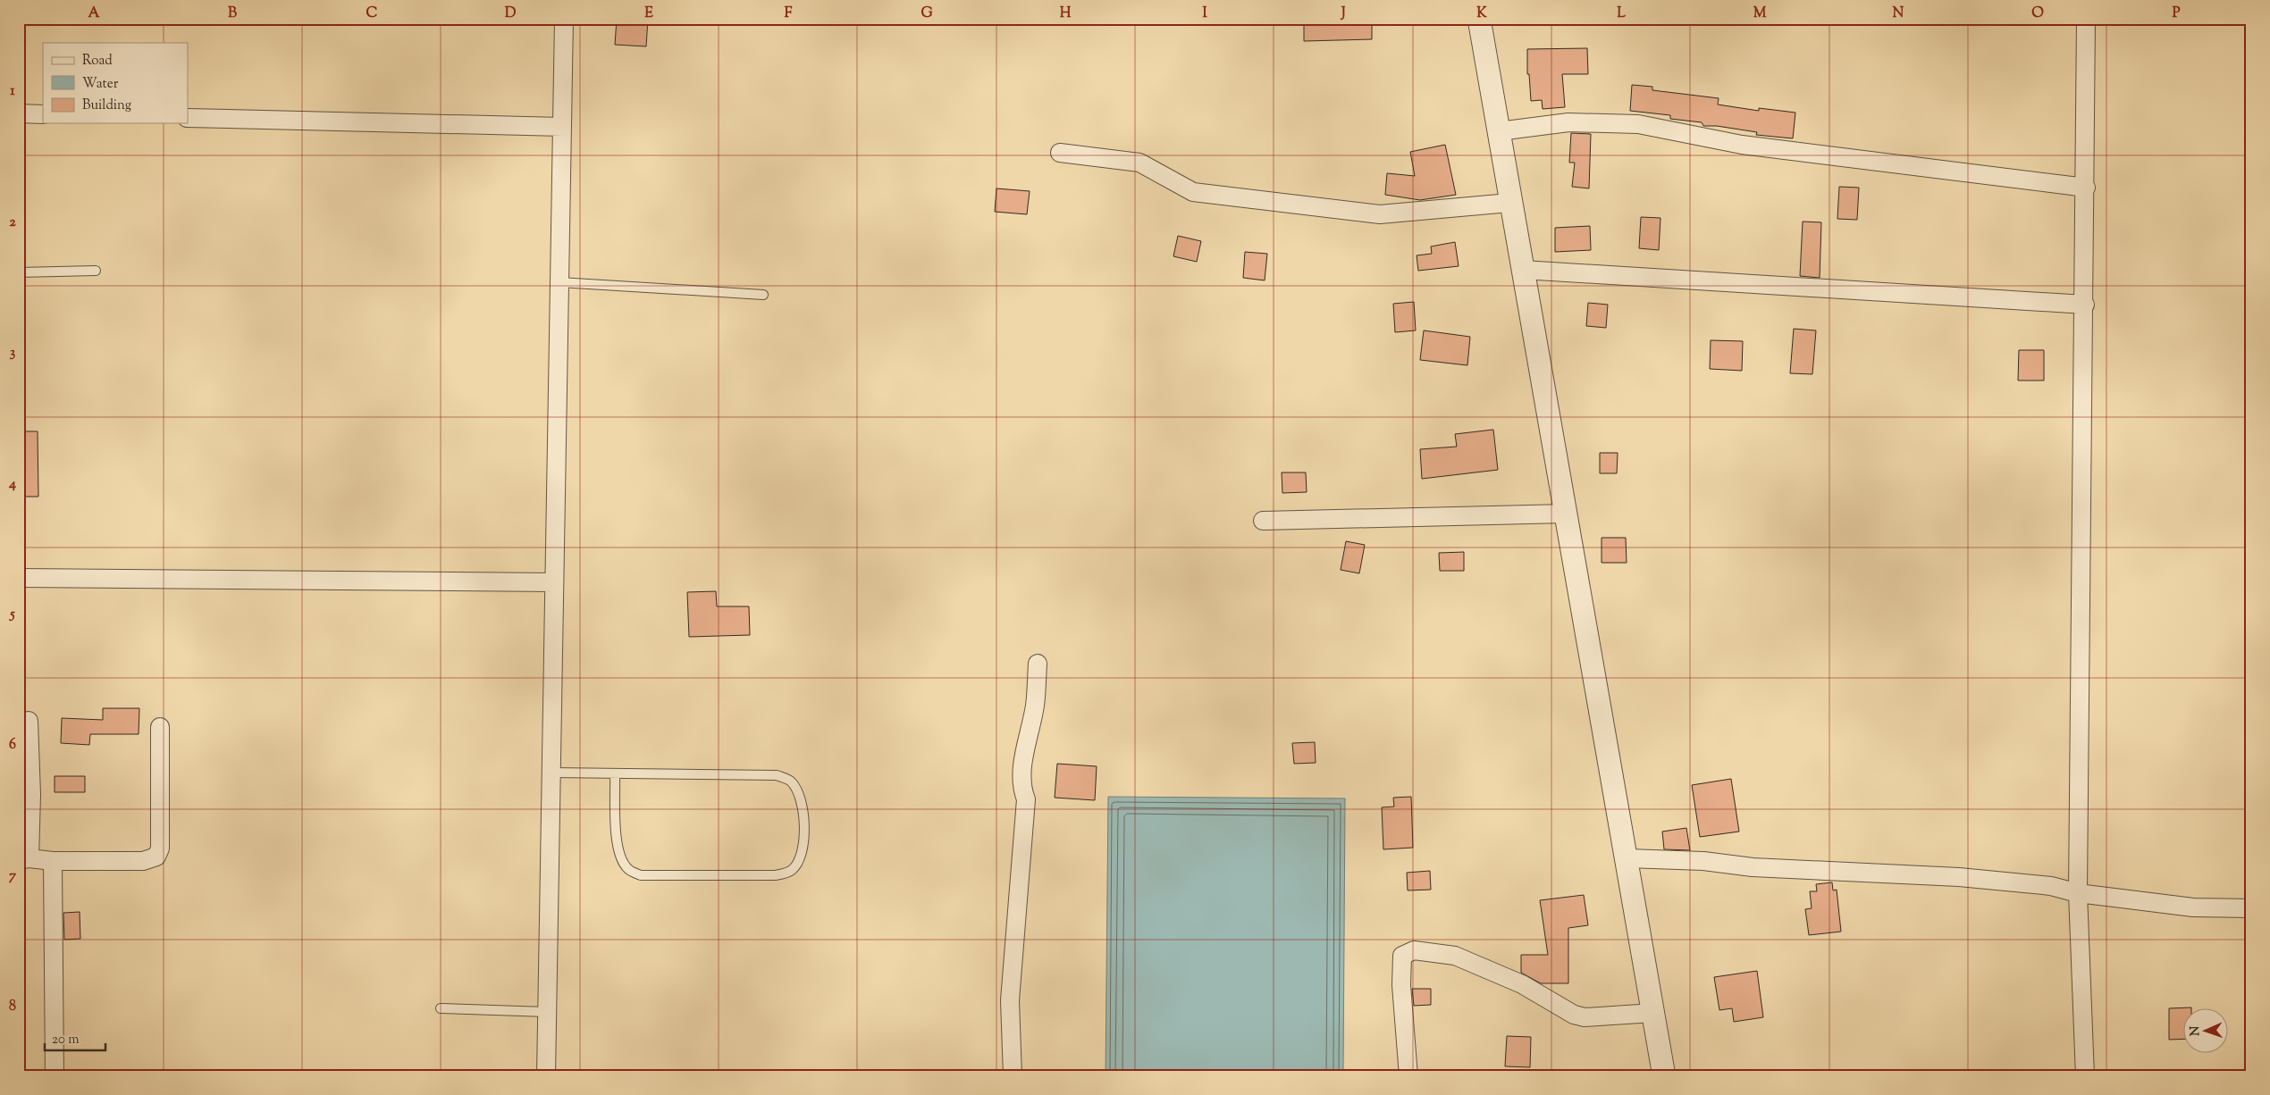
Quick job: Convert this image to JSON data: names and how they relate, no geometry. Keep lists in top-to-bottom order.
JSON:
{
  "legend": ["Road", "Water", "Building"],
  "scale_bar": "20 m",
  "north": "left",
  "grid": {
    "columns": [
      "A",
      "B",
      "C",
      "D",
      "E",
      "F",
      "G",
      "H",
      "I",
      "J",
      "K",
      "L",
      "M",
      "N",
      "O",
      "P"
    ],
    "rows": [
      "1",
      "2",
      "3",
      "4",
      "5",
      "6",
      "7",
      "8"
    ]
  }
}
